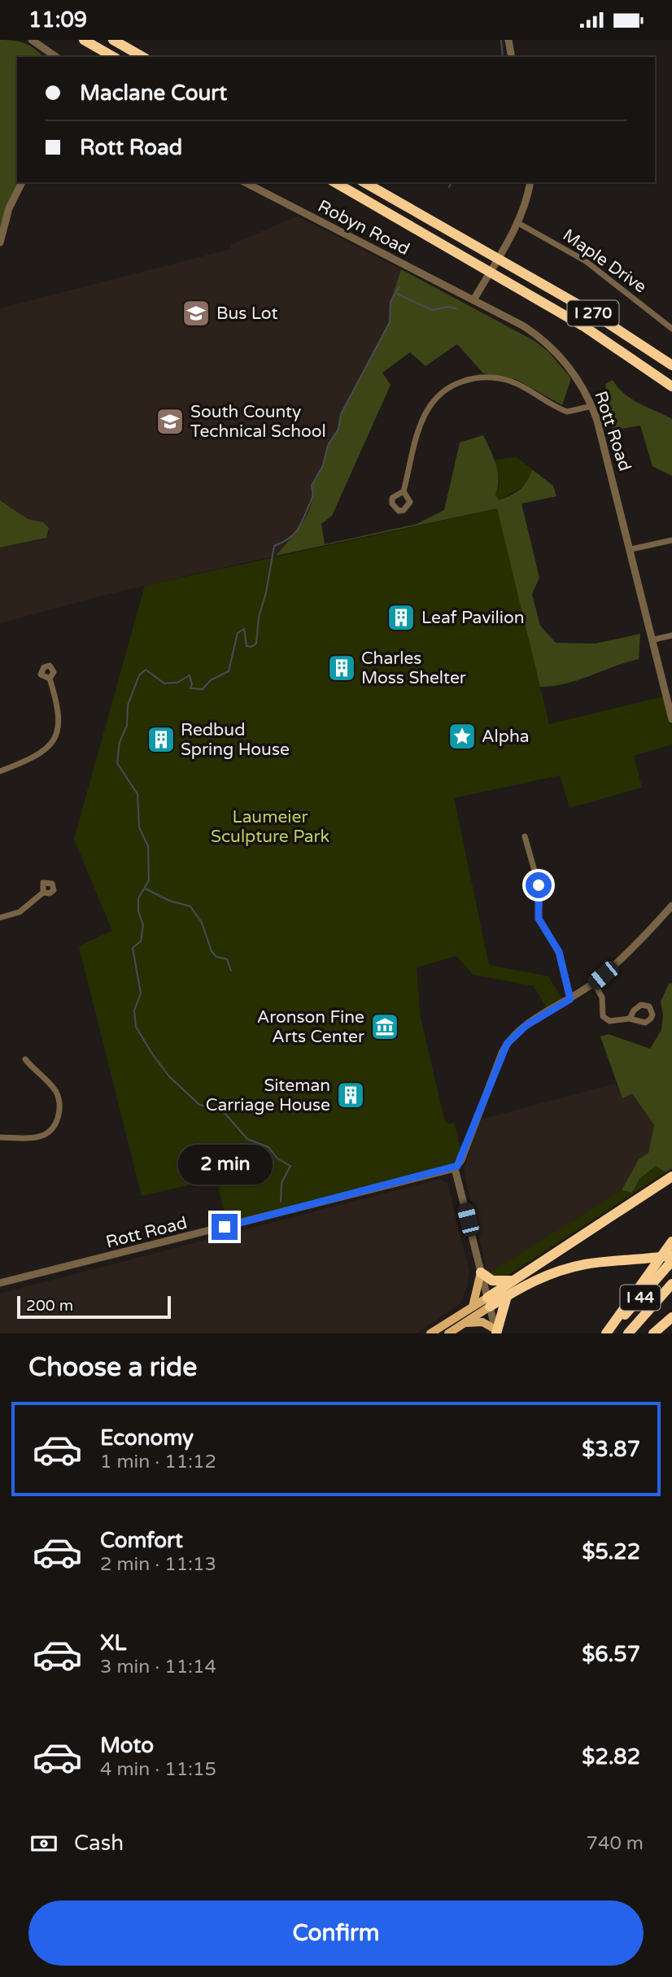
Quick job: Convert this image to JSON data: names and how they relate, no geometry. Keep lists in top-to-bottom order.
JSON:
{
  "streets": {
    "highway": ["I 270", "I 44"],
    "street": ["Robyn Road", "Maple Drive", "Rott Road"]
  },
  "crossings": [
    ["Robyn Road", "Rott Road"]
  ],
  "parks": ["Laumeier Sculpture Park"],
  "places": {
    "school or university": ["Bus Lot", "South County Technical School"],
    "building": [
      "Leaf Pavilion",
      "Charles Moss Shelter",
      "Redbud Spring House",
      "Siteman Carriage House"
    ],
    "place": ["Alpha"],
    "museum": ["Aronson Fine Arts Center"]
  },
  "scale_bar": "200 m",
  "page": {
    "status": "11:09",
    "banner": ["Maclane Court", "Rott Road"],
    "bubble": "2 min",
    "scale": "200 m",
    "heading": "Choose a ride",
    "list": [
      {
        "name": "Economy",
        "note": "1 min · 11:12",
        "value": "$3.87"
      },
      {
        "name": "Comfort",
        "note": "2 min · 11:13",
        "value": "$5.22"
      },
      {
        "name": "XL",
        "note": "3 min · 11:14",
        "value": "$6.57"
      },
      {
        "name": "Moto",
        "note": "4 min · 11:15",
        "value": "$2.82"
      }
    ],
    "pay": ["Cash", "740 m"],
    "buttons": "Confirm"
  }
}
